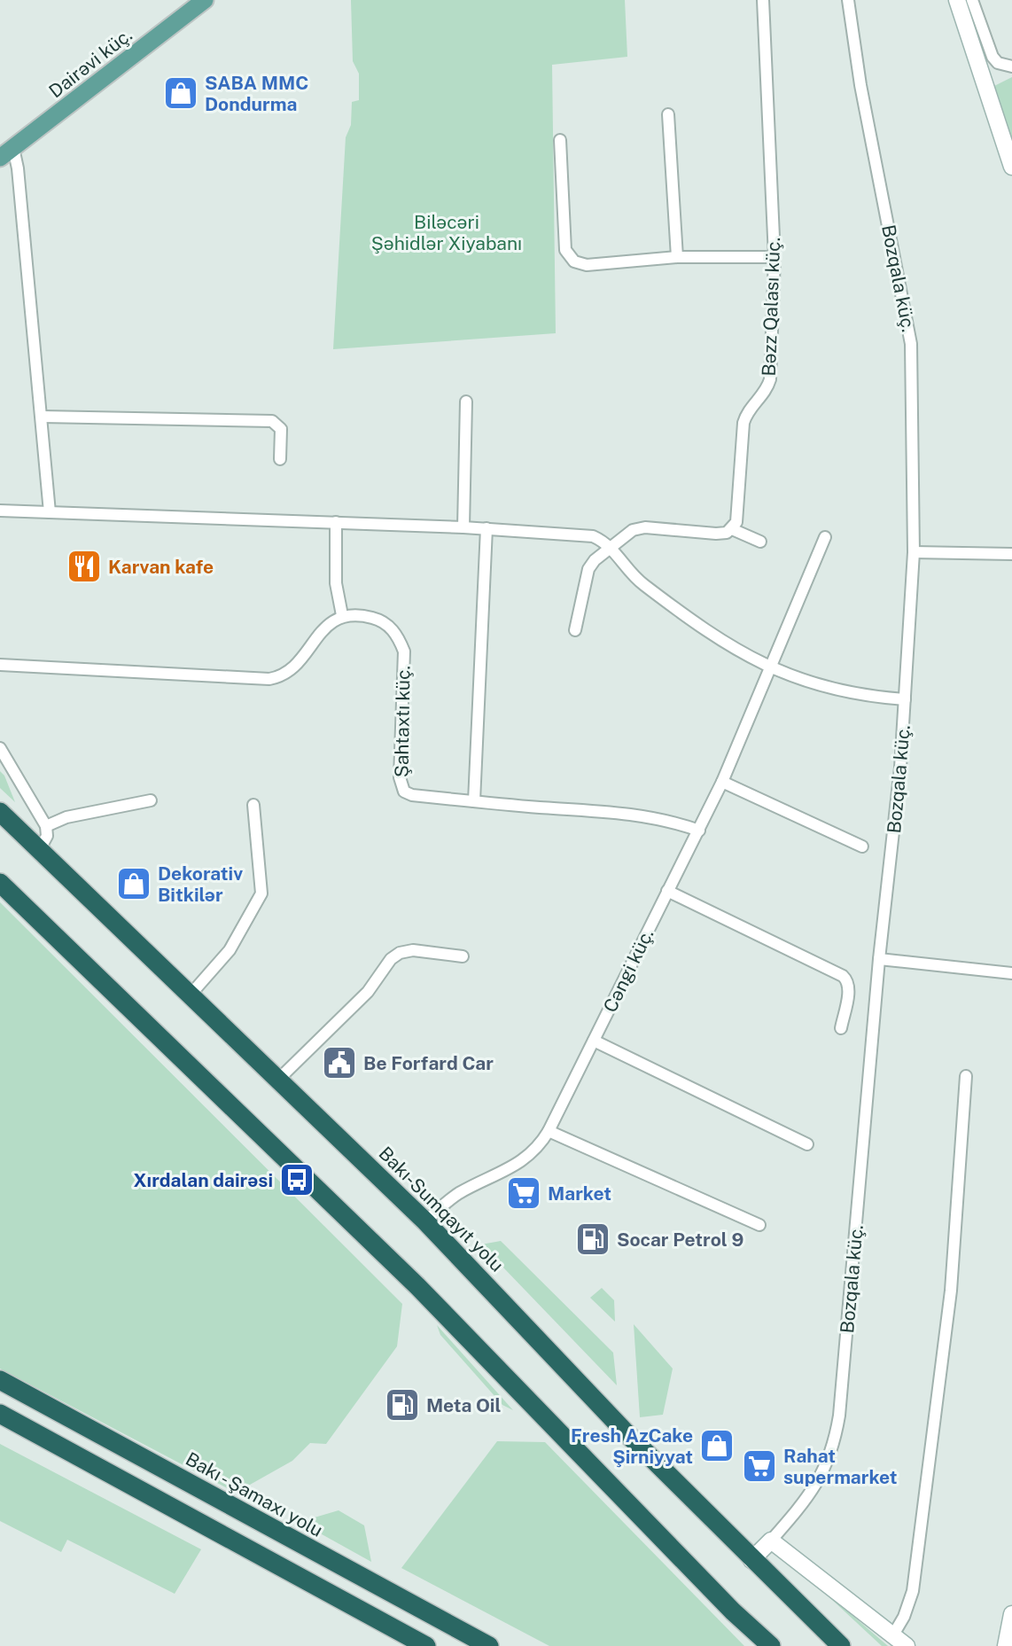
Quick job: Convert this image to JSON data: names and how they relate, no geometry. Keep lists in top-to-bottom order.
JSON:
{
  "streets": {
    "highway": ["Bakı-Sumqayıt yolu", "Bakı - Şamaxı yolu"],
    "main road": ["Dairəvi küç."],
    "street": [
      "Bozqala küç.",
      "Bəzz Qalası küç.",
      "Şahtaxtı küç.",
      "Cəngi küç."
    ]
  },
  "crossings": [
    ["Şahtaxtı küç.", "Cəngi küç."],
    ["Cəngi küç.", "Bakı-Sumqayıt yolu"]
  ],
  "parks": ["Biləcəri Şəhidlər Xiyabanı"],
  "places": {
    "shop": ["SABA MMC Dondurma", "Dekorativ Bitkilər", "Fresh AzCake Şirniyyat"],
    "restaurant": ["Karvan kafe"],
    "public building": ["Be Forfard Car"],
    "bus stop": ["Xırdalan dairəsi"],
    "supermarket": ["Market", "Rahat supermarket"],
    "fuel station": ["Socar Petrol 9", "Meta Oil"]
  }
}
